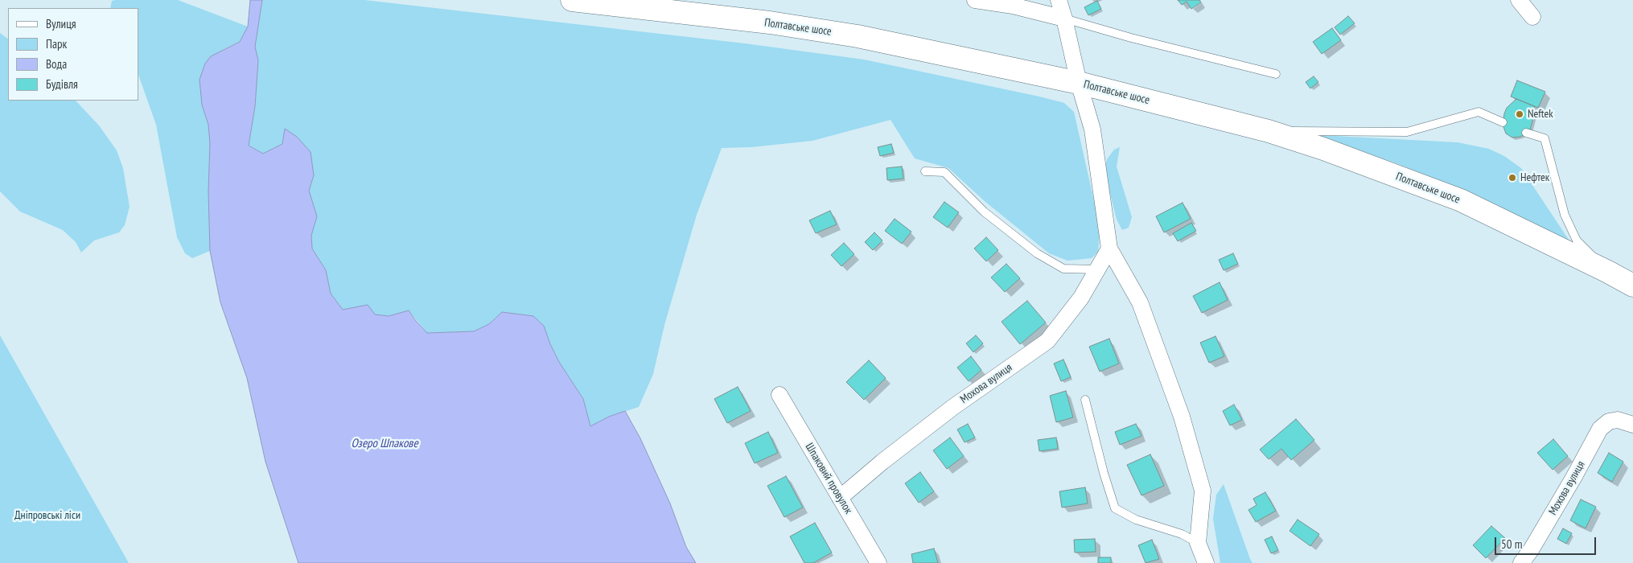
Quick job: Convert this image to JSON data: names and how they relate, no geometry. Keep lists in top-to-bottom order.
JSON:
{
  "streets": {
    "main road": ["Полтавське шосе"],
    "street": ["Мохова вулиця", "Шпаковий провулок"]
  },
  "crossings": [
    ["Мохова вулиця", "Шпаковий провулок"]
  ],
  "water": ["Озеро Шпакове"],
  "parks": ["Дніпровські ліси"],
  "places": ["Neftek", "Нефтек"],
  "legend": [
    "Вулиця",
    "Парк",
    "Вода",
    "Будівля"
  ],
  "scale_bar": "50 m"
}
